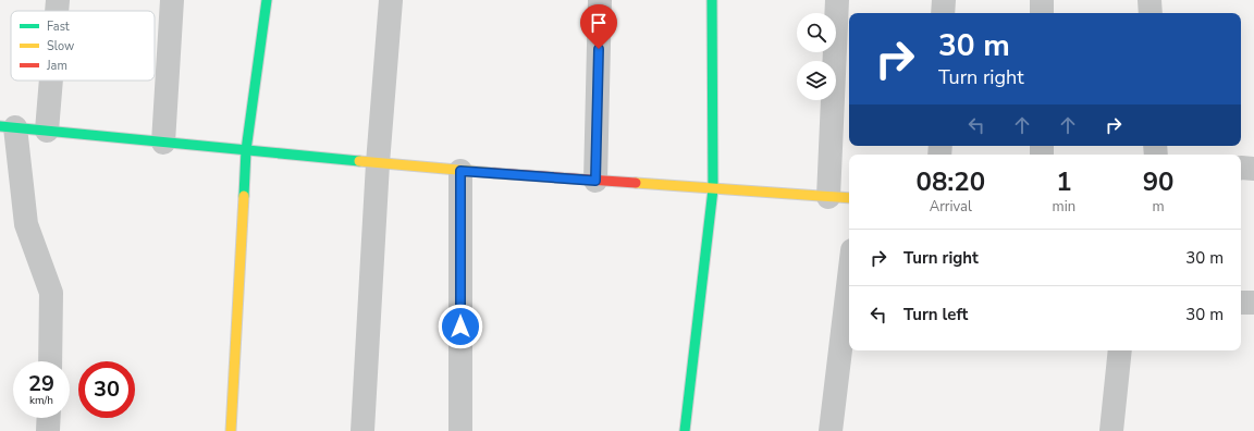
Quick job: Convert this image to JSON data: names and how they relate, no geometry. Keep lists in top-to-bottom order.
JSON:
{
  "legend": ["Fast", "Slow", "Jam"],
  "page": {
    "turn": ["30 m", "Turn right"],
    "eta": [
      "08:20",
      "Arrival",
      "1",
      "min",
      "90",
      "m"
    ],
    "list": [
      {
        "name": "Turn right",
        "value": "30 m"
      },
      {
        "name": "Turn left",
        "value": "30 m"
      }
    ],
    "speed": "29 km/h",
    "limit": "30"
  }
}
